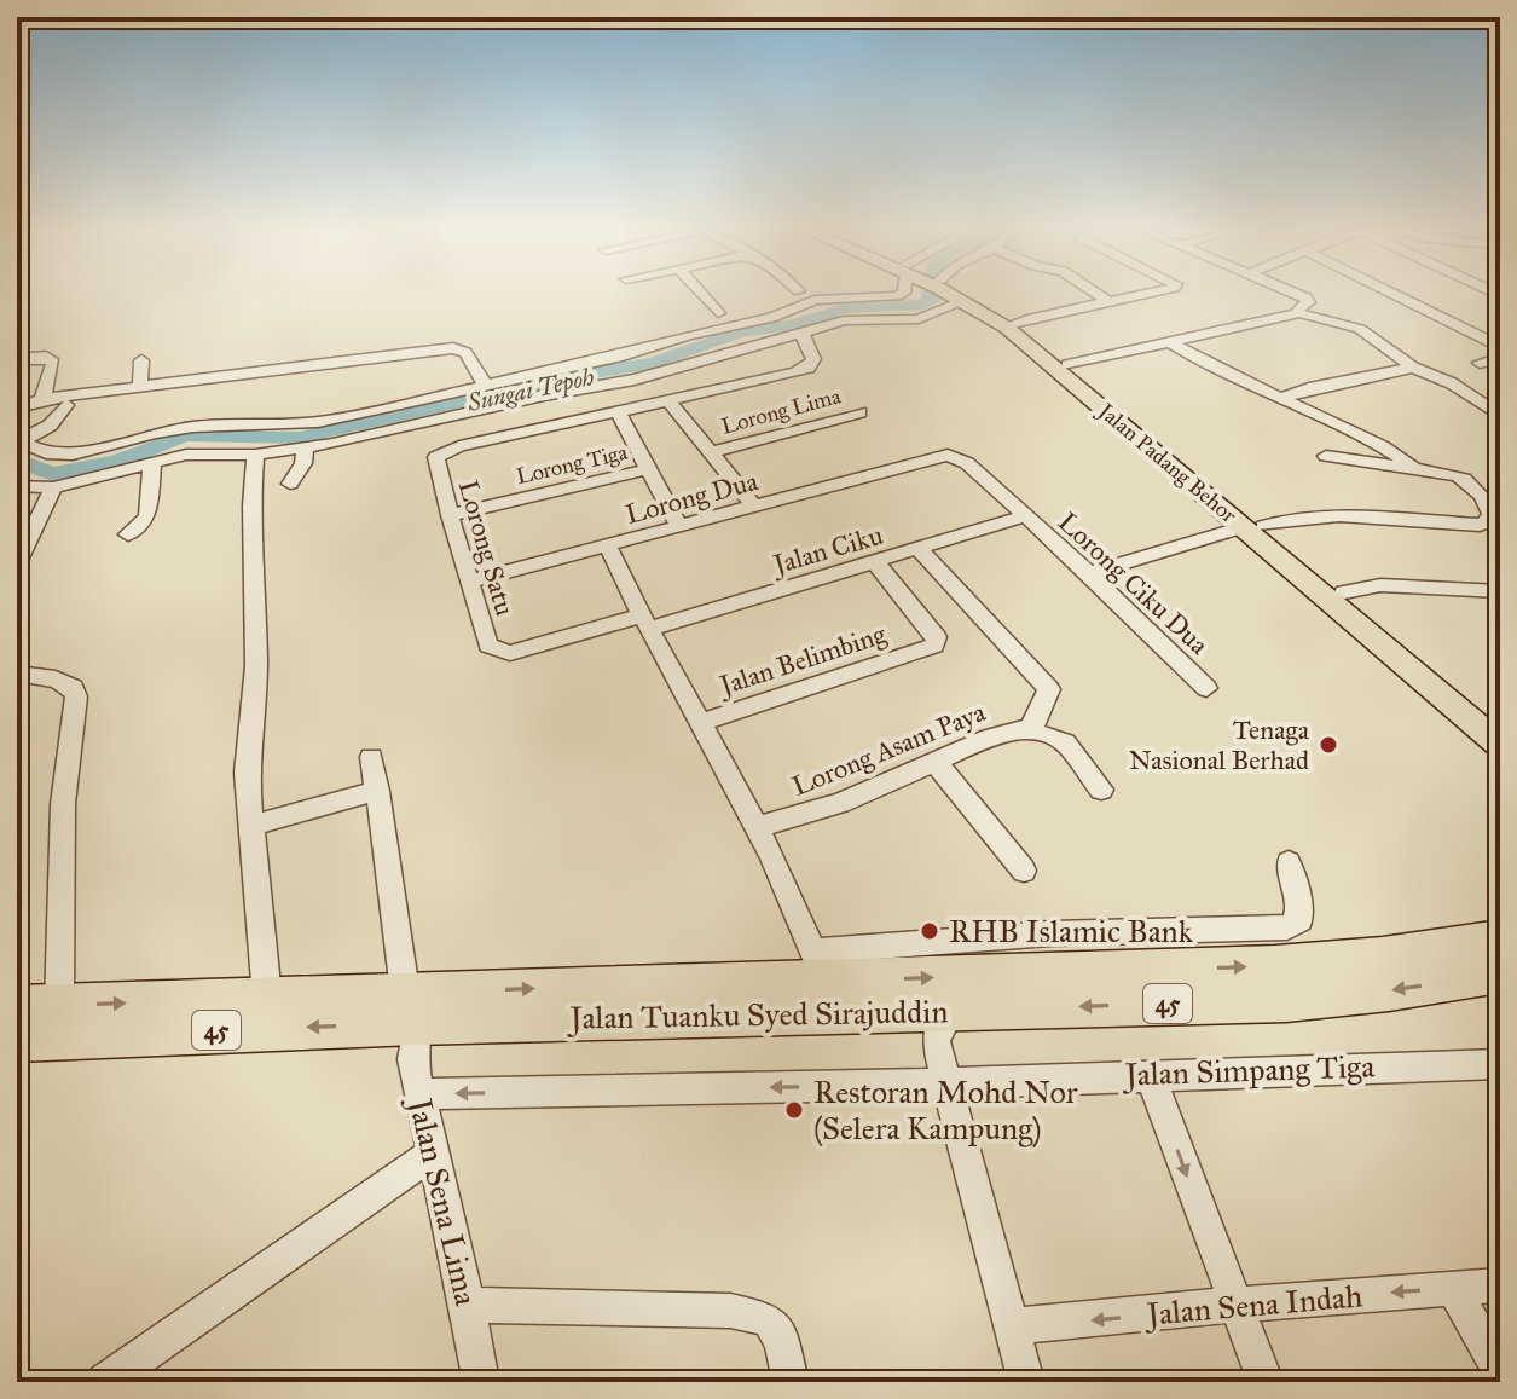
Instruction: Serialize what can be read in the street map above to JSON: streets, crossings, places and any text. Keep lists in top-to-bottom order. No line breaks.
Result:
{"streets":{"highway":["45","Jalan Tuanku Syed Sirajuddin"],"main road":["Jalan Padang Behor"],"street":["Lorong Lima","Lorong Tiga","Lorong Dua","Lorong Satu","Jalan Ciku","Lorong Ciku Dua","Jalan Belimbing","Lorong Asam Paya","Jalan Simpang Tiga","Jalan Sena Lima","Jalan Sena Indah"]},"crossings":[["Lorong Tiga","Lorong Satu"],["Lorong Dua","Lorong Satu"],["Lorong Dua","Lorong Ciku Dua"],["Lorong Satu","Jalan Ciku"],["Jalan Ciku","Lorong Ciku Dua"],["Jalan Ciku","Jalan Belimbing"],["Jalan Tuanku Syed Sirajuddin","Jalan Sena Lima"],["Jalan Simpang Tiga","Jalan Sena Lima"]],"one_way":["Jalan Simpang Tiga","Jalan Sena Indah"],"water":["Sungai Tepoh"],"places":["Tenaga Nasional Berhad","RHB Islamic Bank","Restoran Mohd Nor (Selera Kampung)"]}
